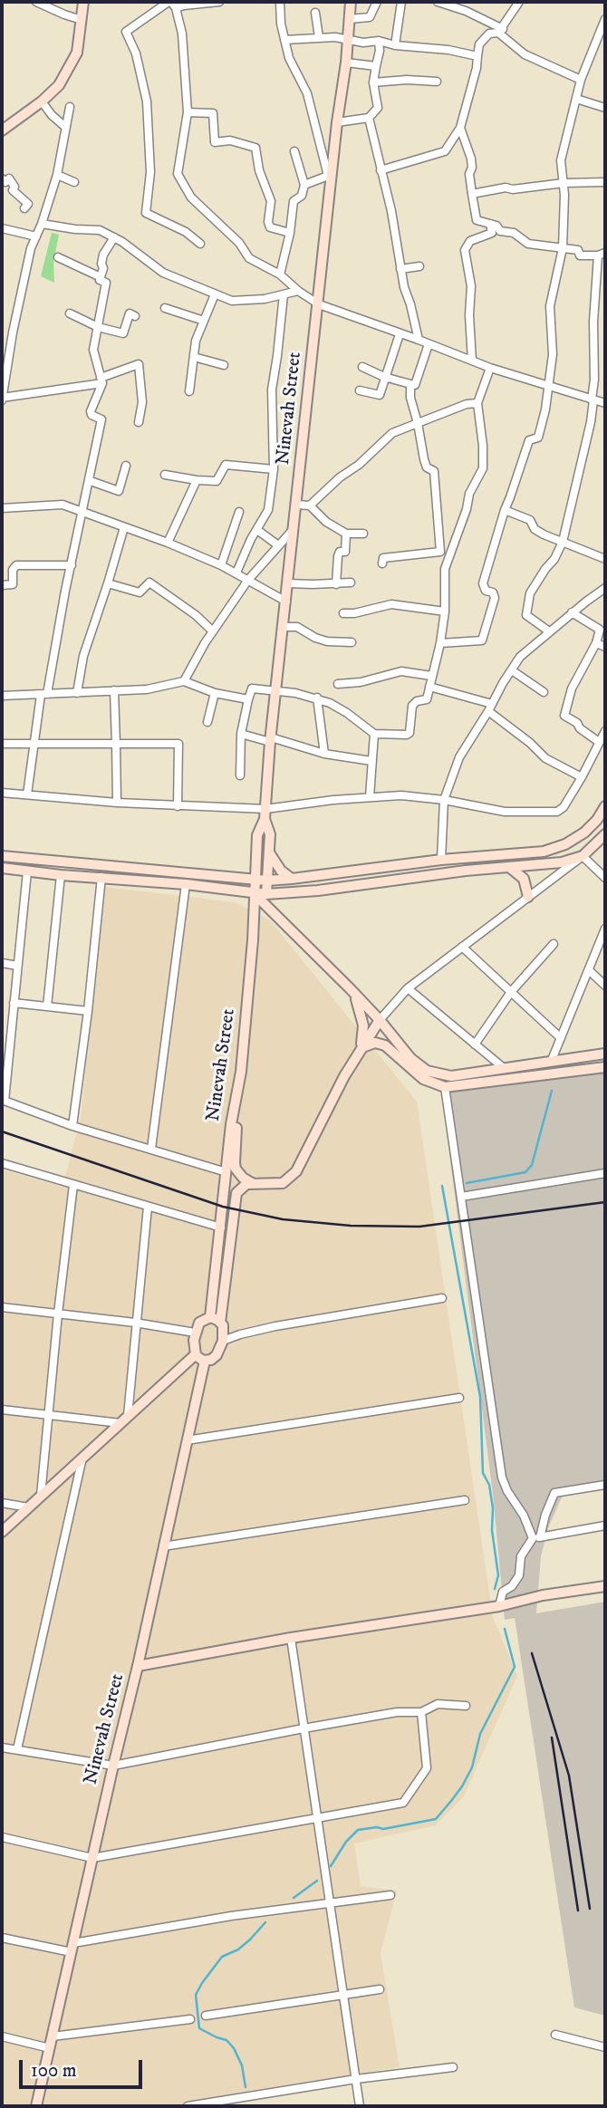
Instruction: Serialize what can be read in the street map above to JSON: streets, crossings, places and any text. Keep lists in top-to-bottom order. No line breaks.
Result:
{"streets":{"main road":["Ninevah Street"]},"scale_bar":"100 m"}
